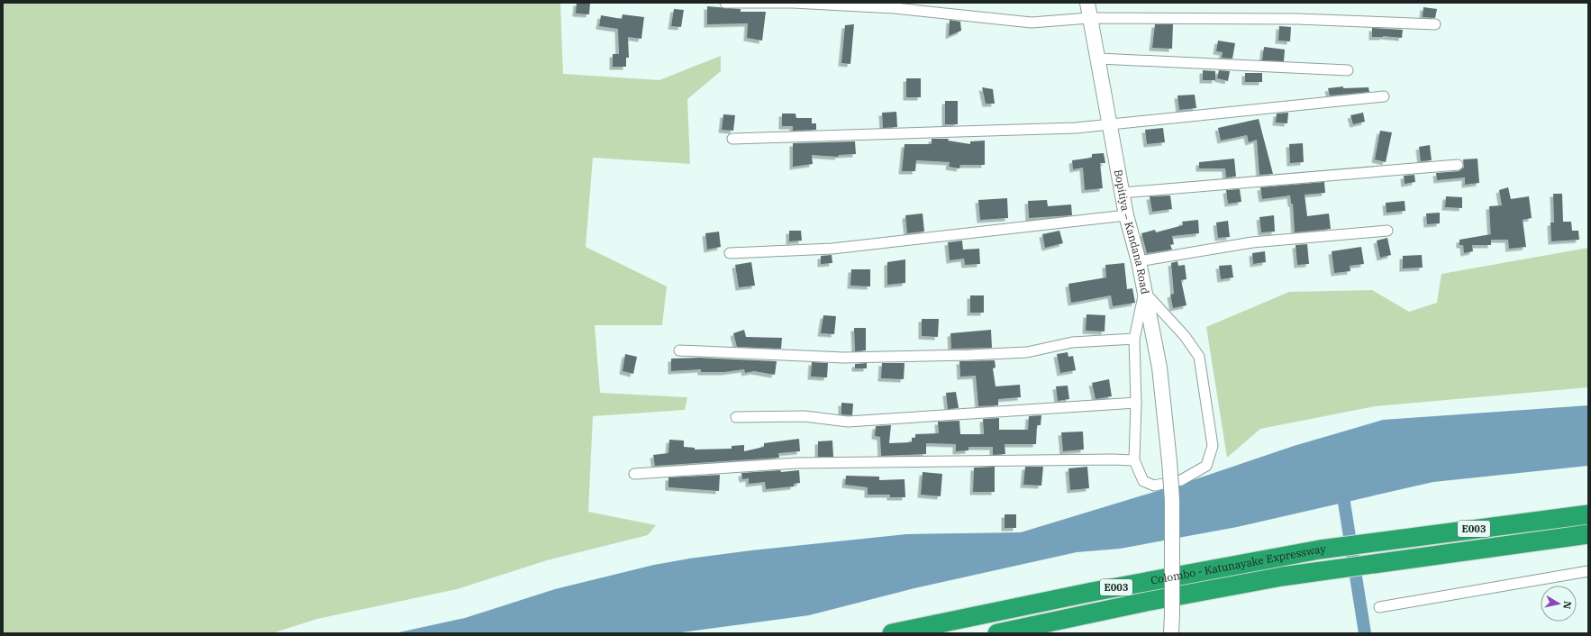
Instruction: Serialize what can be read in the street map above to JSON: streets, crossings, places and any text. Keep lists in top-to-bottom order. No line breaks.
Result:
{"streets":{"highway":["E003","Colombo - Katunayake Expressway"],"street":["Bopitiya – Kandana Road"]},"north":"right"}
